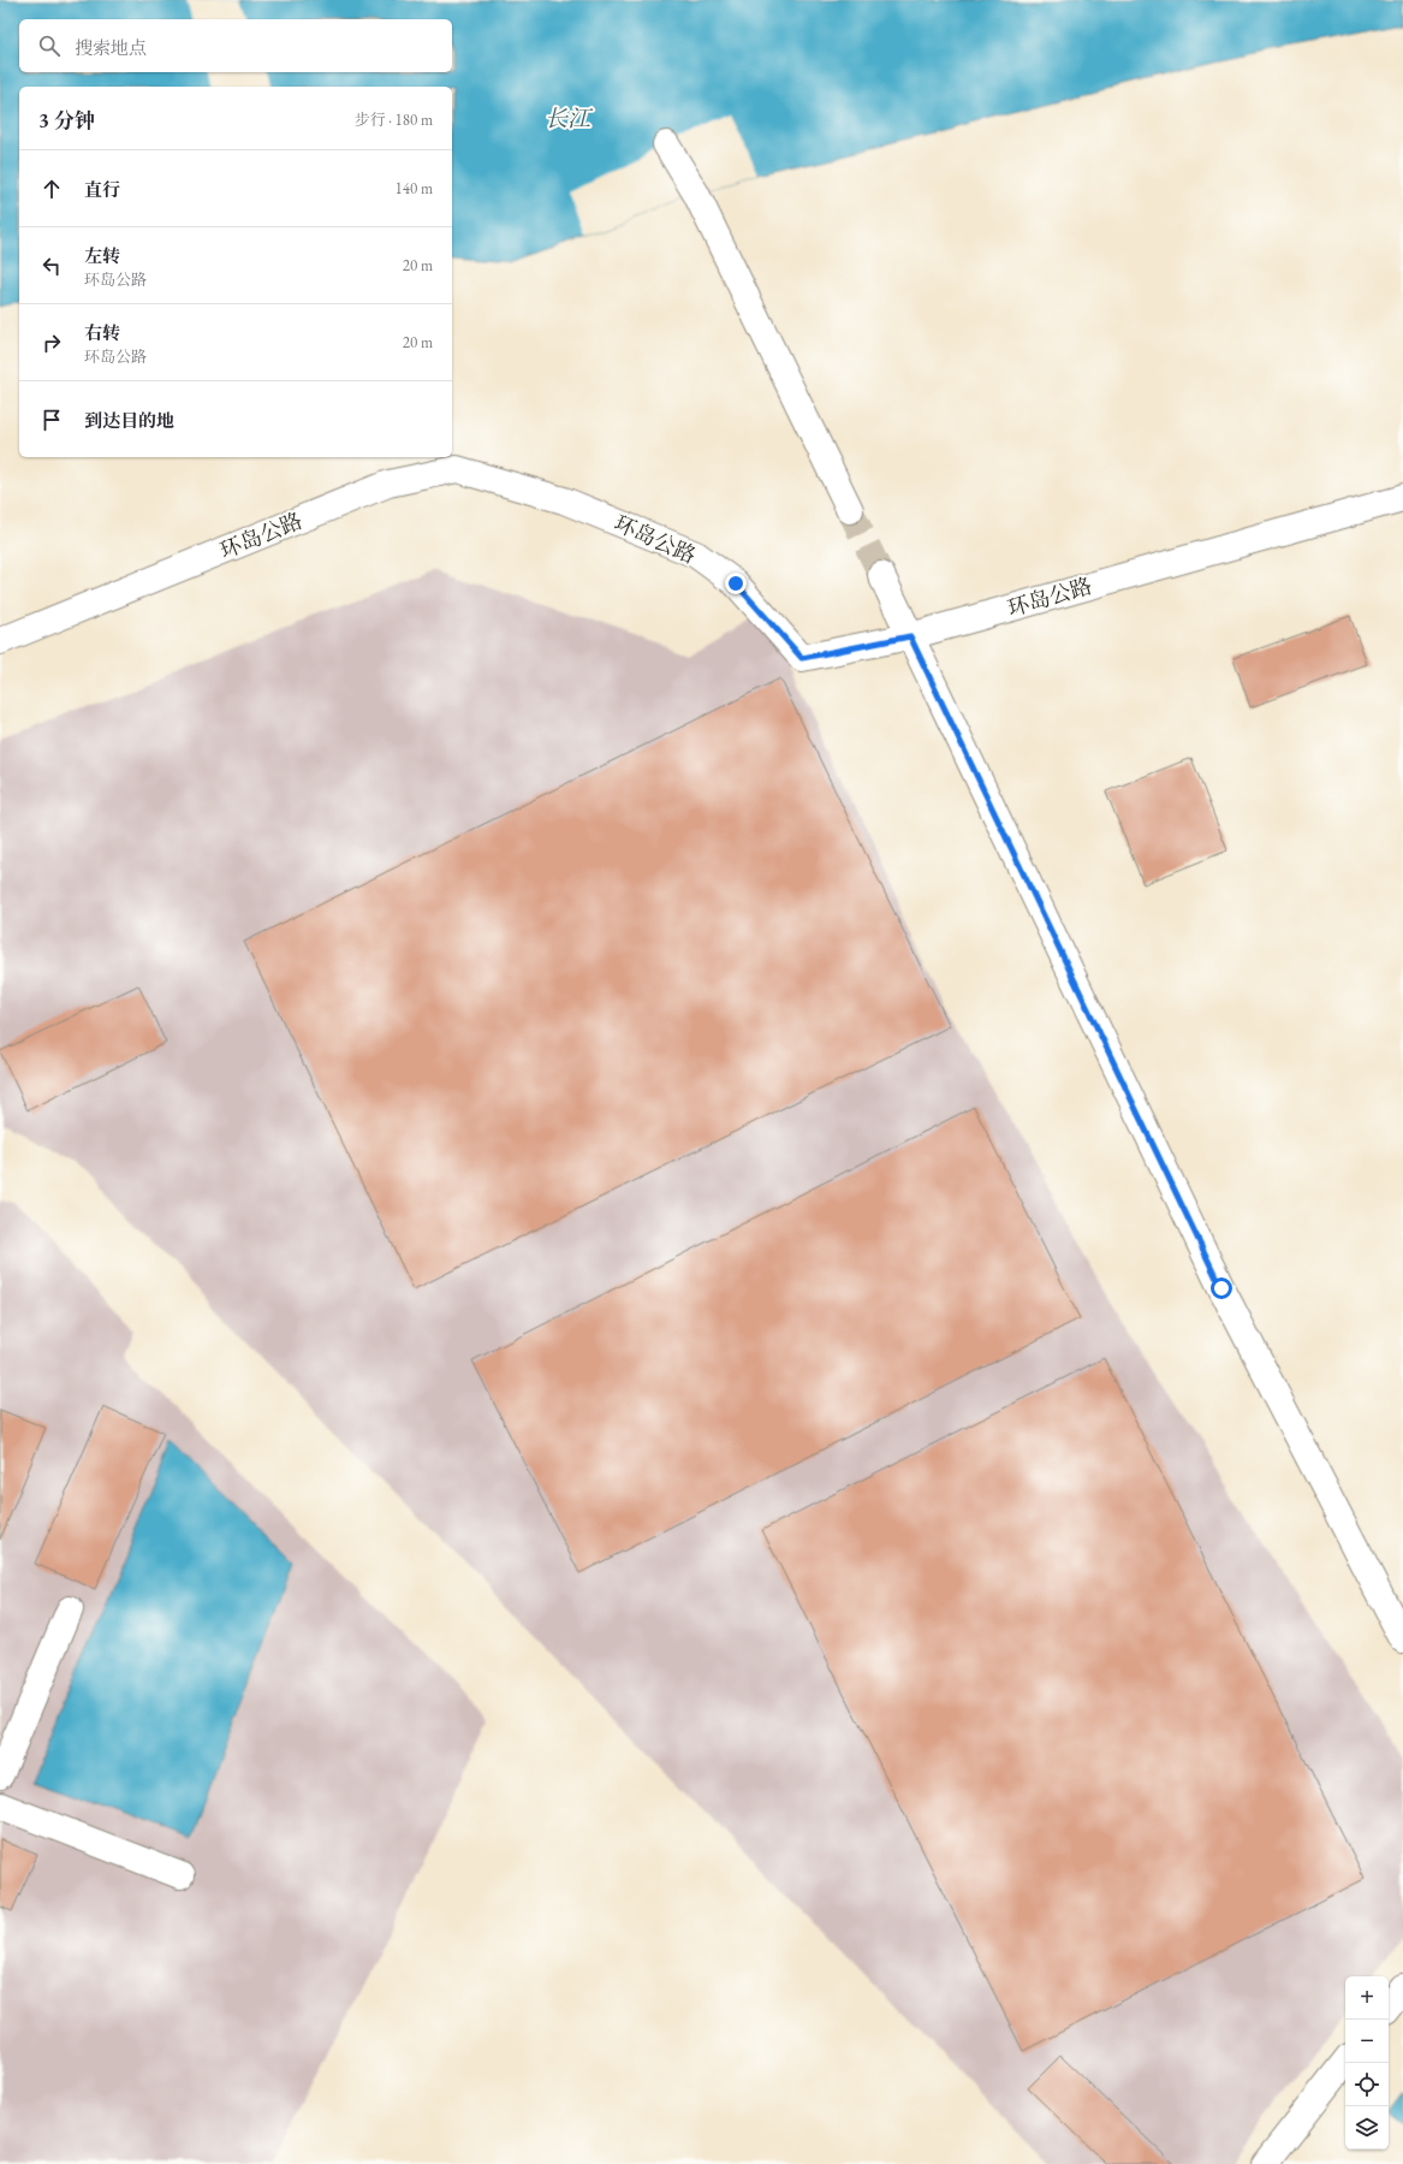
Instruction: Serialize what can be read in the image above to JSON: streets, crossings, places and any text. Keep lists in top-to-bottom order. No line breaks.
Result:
{"streets":{"street":["环岛公路"]},"water":["长江"],"page":{"search":"搜索地点","heading":["3 分钟","步行 · 180 m"],"list":[["直行","140 m"],["左转","环岛公路","20 m"],["右转","环岛公路","20 m"],"到达目的地"],"map_buttons":["+","−"]}}
